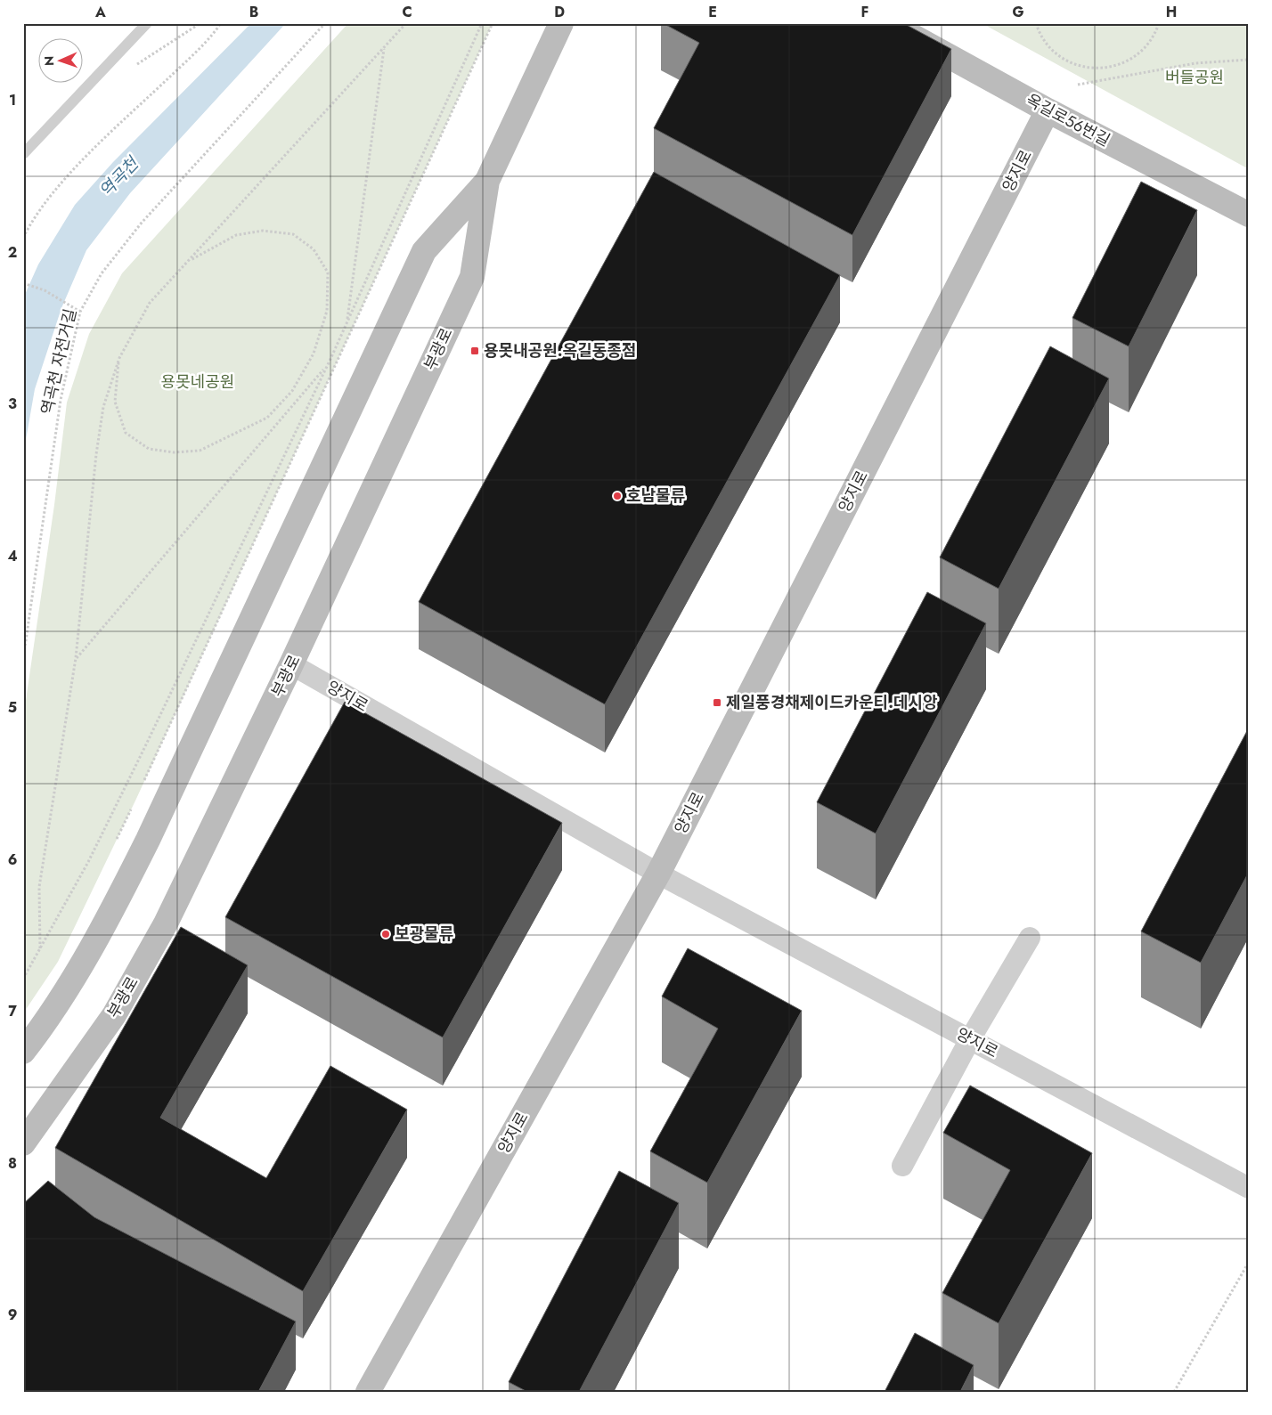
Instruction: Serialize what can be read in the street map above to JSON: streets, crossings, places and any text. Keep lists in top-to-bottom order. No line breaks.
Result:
{"streets":{"main road":["옥길로56번길","양지로","부광로"],"path":["역곡천 자전거길"]},"crossings":[["옥길로56번길","양지로"],["양지로","부광로"]],"water":["역곡천"],"parks":["버들공원","용못네공원"],"places":{"transit":["용못내공원.옥길동종점","제일풍경채제이드카운티.데시앙"],"other":["호남물류","보광물류"]},"north":"left","grid":{"columns":["A","B","C","D","E","F","G","H"],"rows":["1","2","3","4","5","6","7","8","9"]}}
